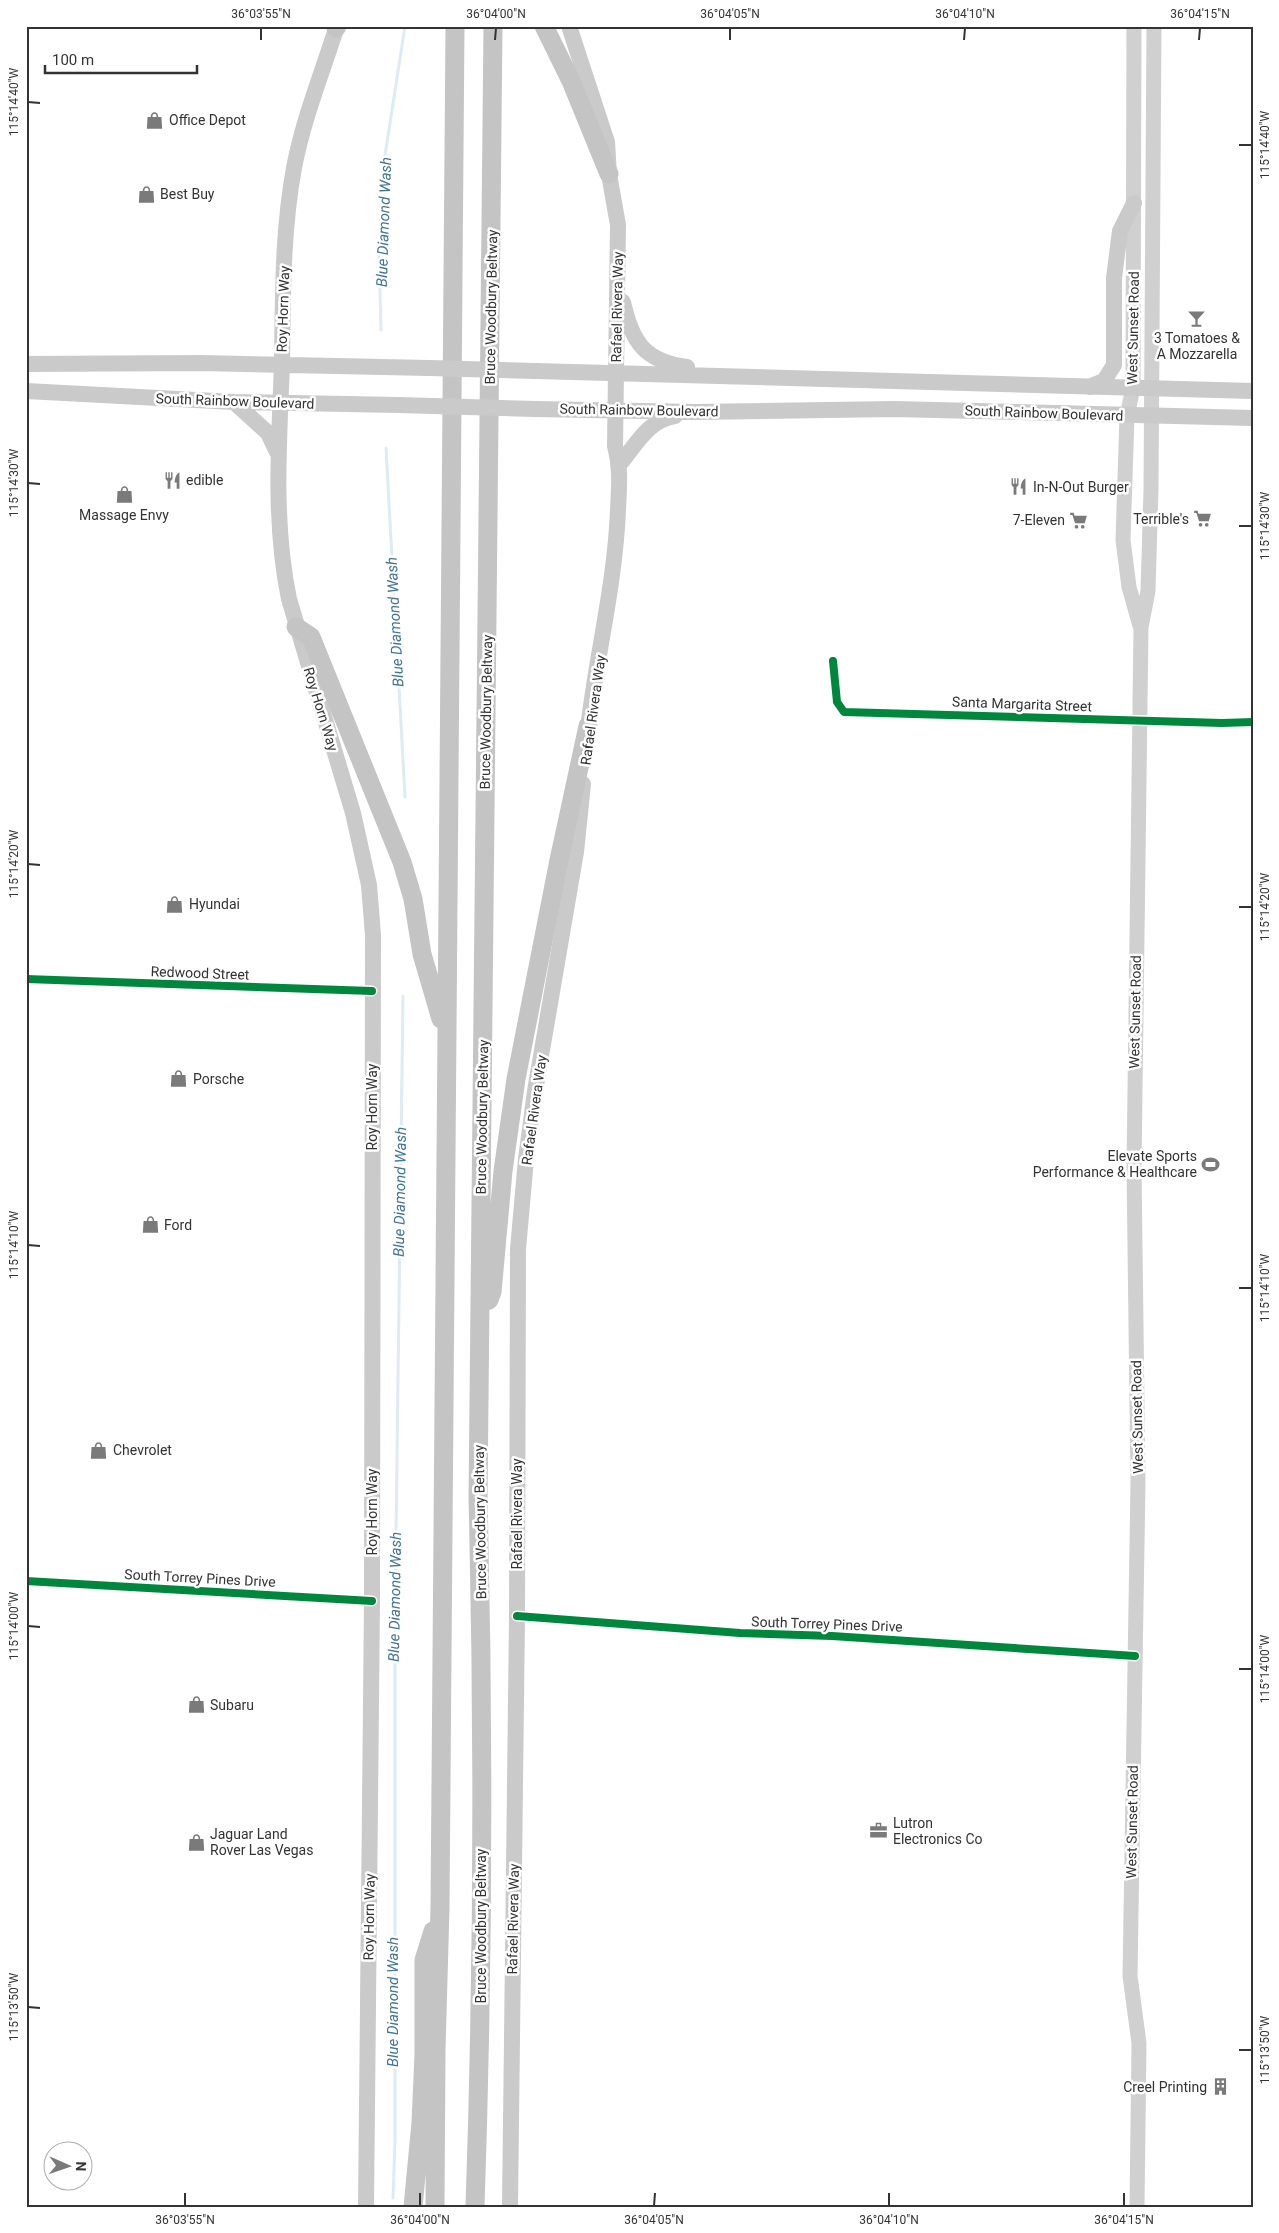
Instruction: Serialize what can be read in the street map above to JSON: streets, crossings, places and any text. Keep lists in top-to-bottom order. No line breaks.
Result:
{"streets":{"highway":["Bruce Woodbury Beltway"],"main road":["Rafael Rivera Way","Roy Horn Way","West Sunset Road","South Rainbow Boulevard"],"street":["Santa Margarita Street","Redwood Street","South Torrey Pines Drive"]},"crossings":[["Rafael Rivera Way","South Rainbow Boulevard"],["Rafael Rivera Way","South Torrey Pines Drive"],["Roy Horn Way","South Rainbow Boulevard"],["Roy Horn Way","Redwood Street"],["Roy Horn Way","South Torrey Pines Drive"],["West Sunset Road","South Rainbow Boulevard"],["West Sunset Road","Santa Margarita Street"],["West Sunset Road","South Torrey Pines Drive"]],"water":["Blue Diamond Wash"],"places":{"shop":["Office Depot","Best Buy","Massage Envy","Hyundai","Porsche","Ford","Chevrolet","Subaru","Jaguar Land Rover Las Vegas"],"bar":["3 Tomatoes & A Mozzarella"],"restaurant":["edible","In-N-Out Burger"],"supermarket":["Terrible's","7-Eleven"],"sports":["Elevate Sports Performance & Healthcare"],"office":["Lutron Electronics Co"],"building":["Creel Printing"]},"scale_bar":"100 m","north":"right","coordinates":["36°03'55\"N","36°04'00\"N","36°04'05\"N","36°04'10\"N","36°04'15\"N","115°14'40\"W","115°14'30\"W","115°14'20\"W","115°14'10\"W","115°14'00\"W","115°13'50\"W"]}
